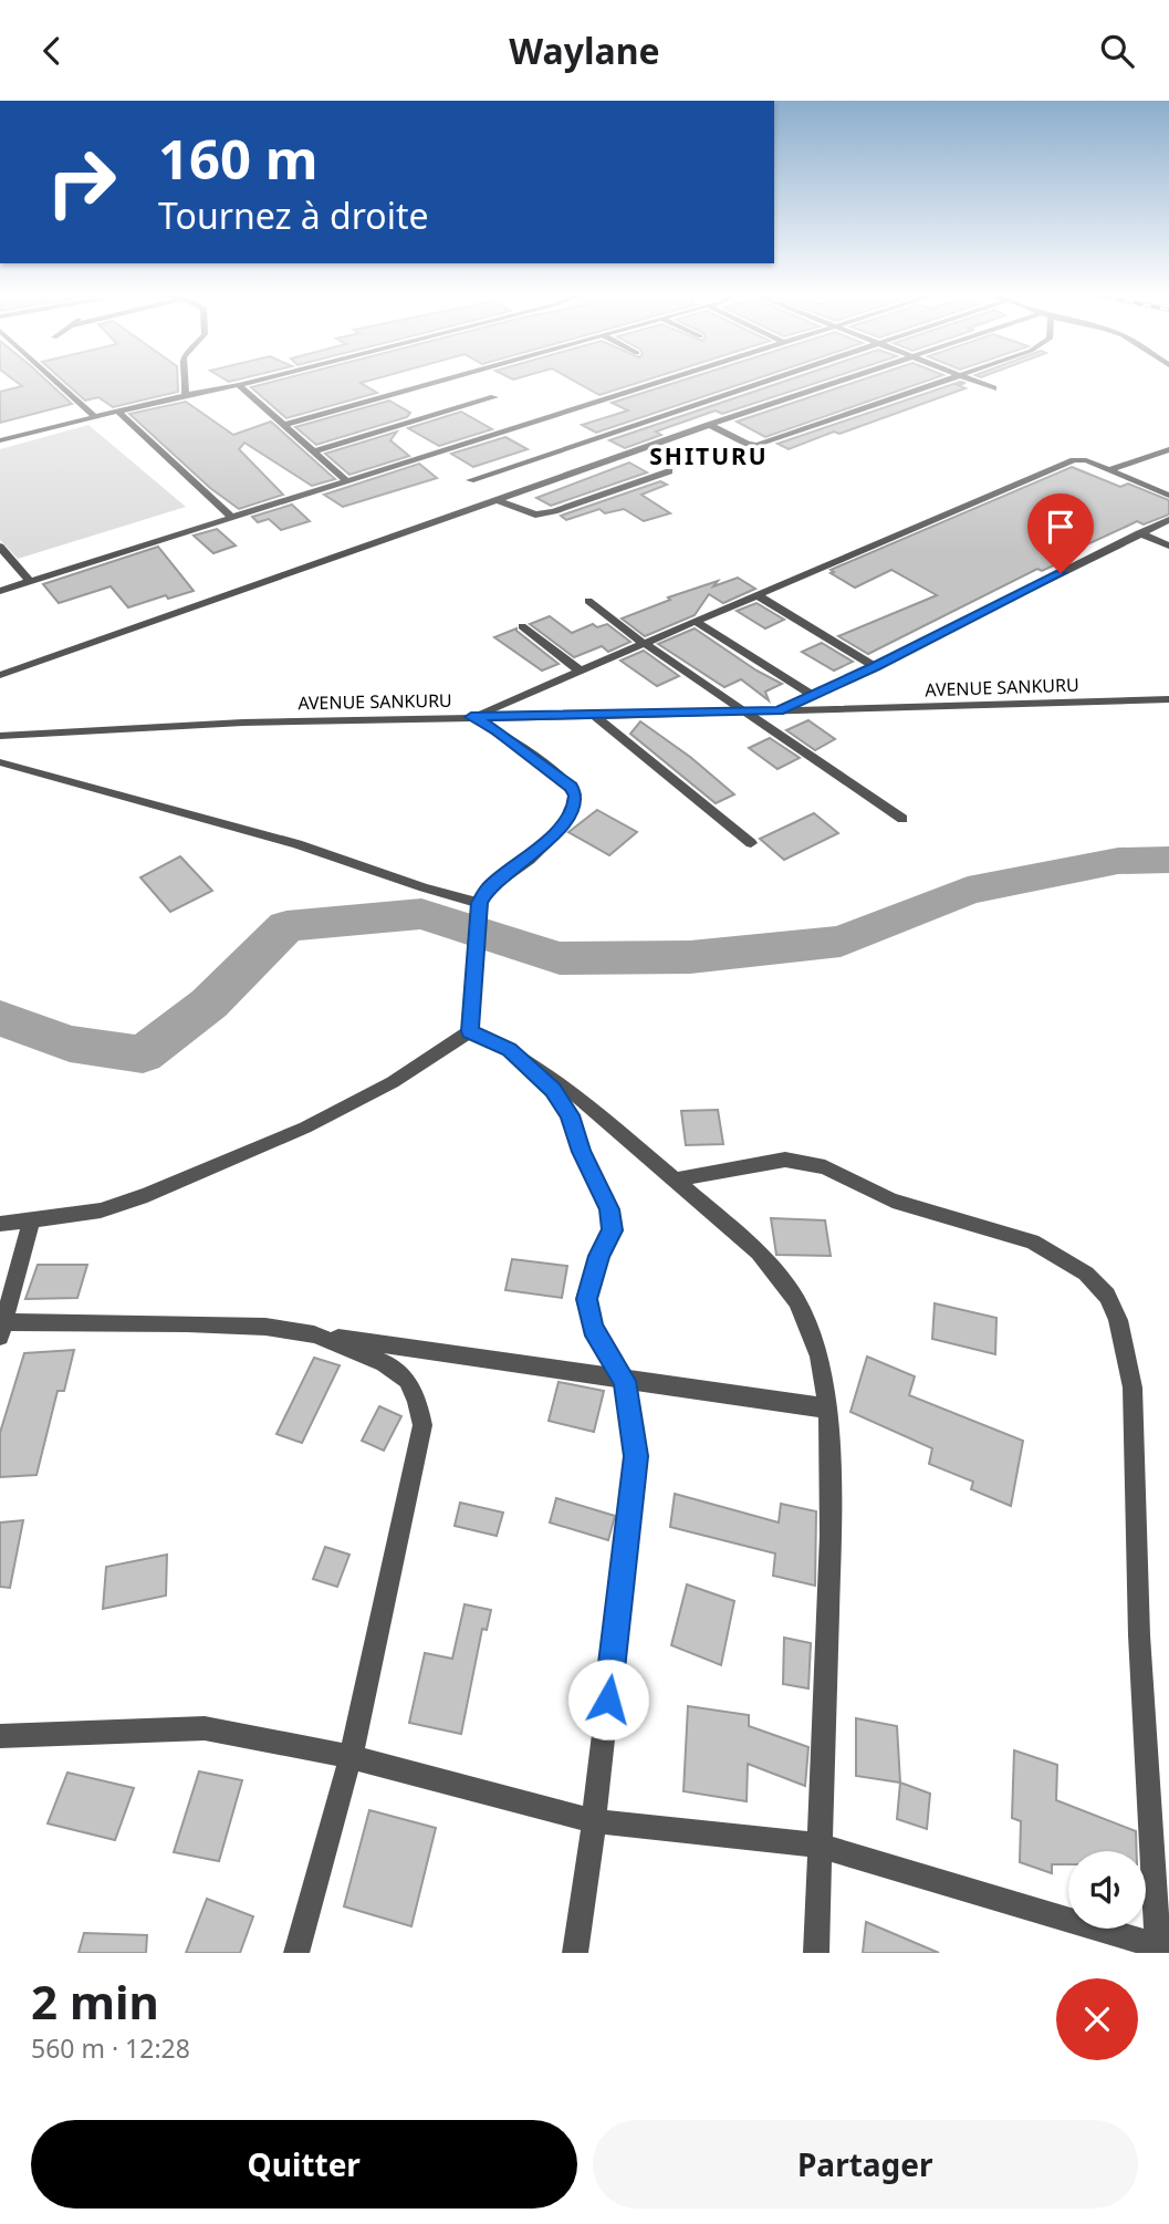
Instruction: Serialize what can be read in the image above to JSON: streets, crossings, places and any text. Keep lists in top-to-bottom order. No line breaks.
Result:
{"streets":{"street":["AVENUE SANKURU"]},"districts":["SHITURU"],"page":{"header":"Waylane","turn":["160 m","Tournez à droite"],"heading":["2 min","560 m · 12:28"],"buttons":["Quitter","Partager"]}}
